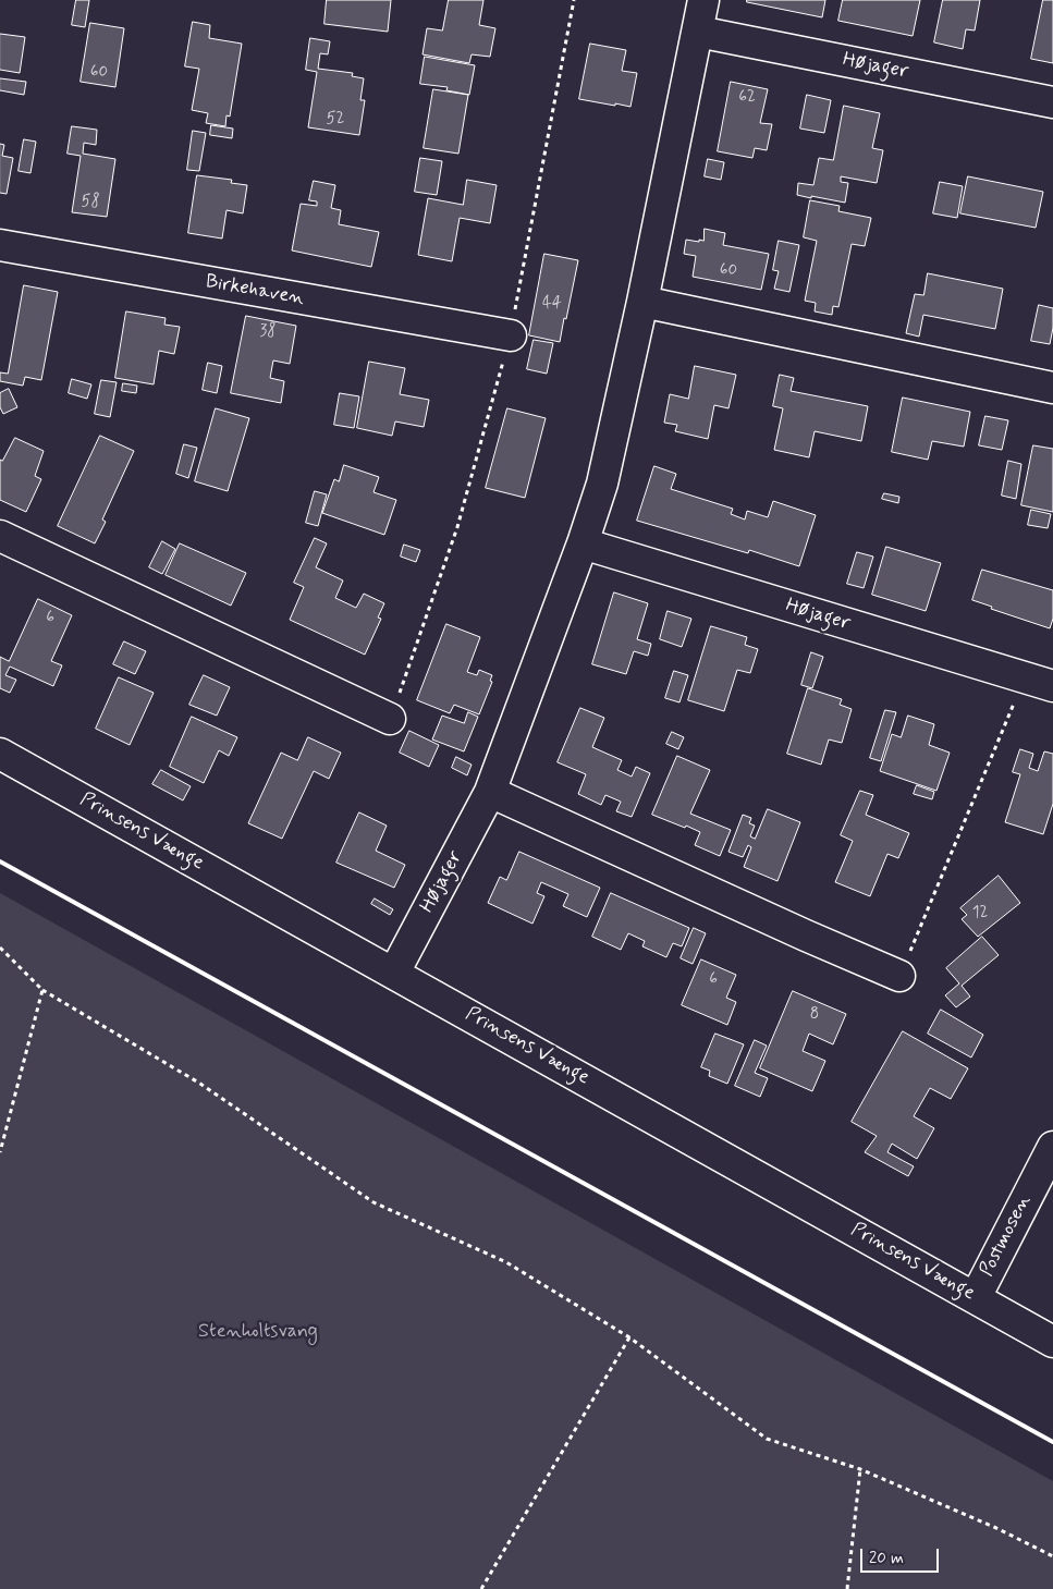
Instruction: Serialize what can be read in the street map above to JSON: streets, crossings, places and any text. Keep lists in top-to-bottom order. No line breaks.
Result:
{"streets":{"street":["Højager","Birkehaven","Prinsens Vænge","Postmosen"]},"crossings":[["Højager","Prinsens Vænge"],["Prinsens Vænge","Postmosen"]],"parks":["Stenholtsvang"],"house_numbers":["60","62","52","58","60","44","38","6","12","6","8"],"scale_bar":"20 m"}
